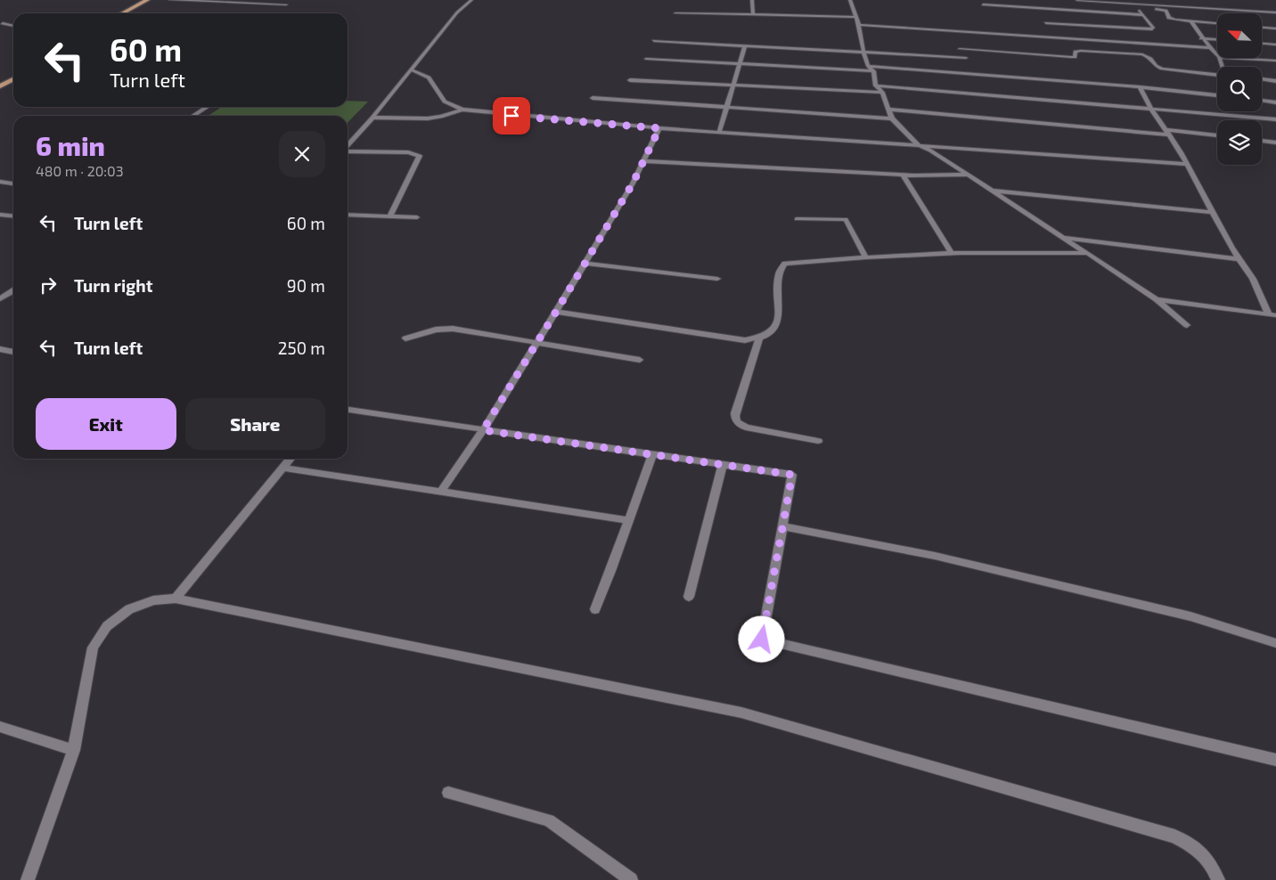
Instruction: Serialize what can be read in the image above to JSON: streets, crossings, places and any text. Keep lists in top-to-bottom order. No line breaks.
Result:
{"north":"top left","page":{"turn":["60 m","Turn left"],"heading":["6 min","480 m · 20:03"],"list":[{"name":"Turn left","value":"60 m"},{"name":"Turn right","value":"90 m"},{"name":"Turn left","value":"250 m"}],"buttons":["Exit","Share"]}}
